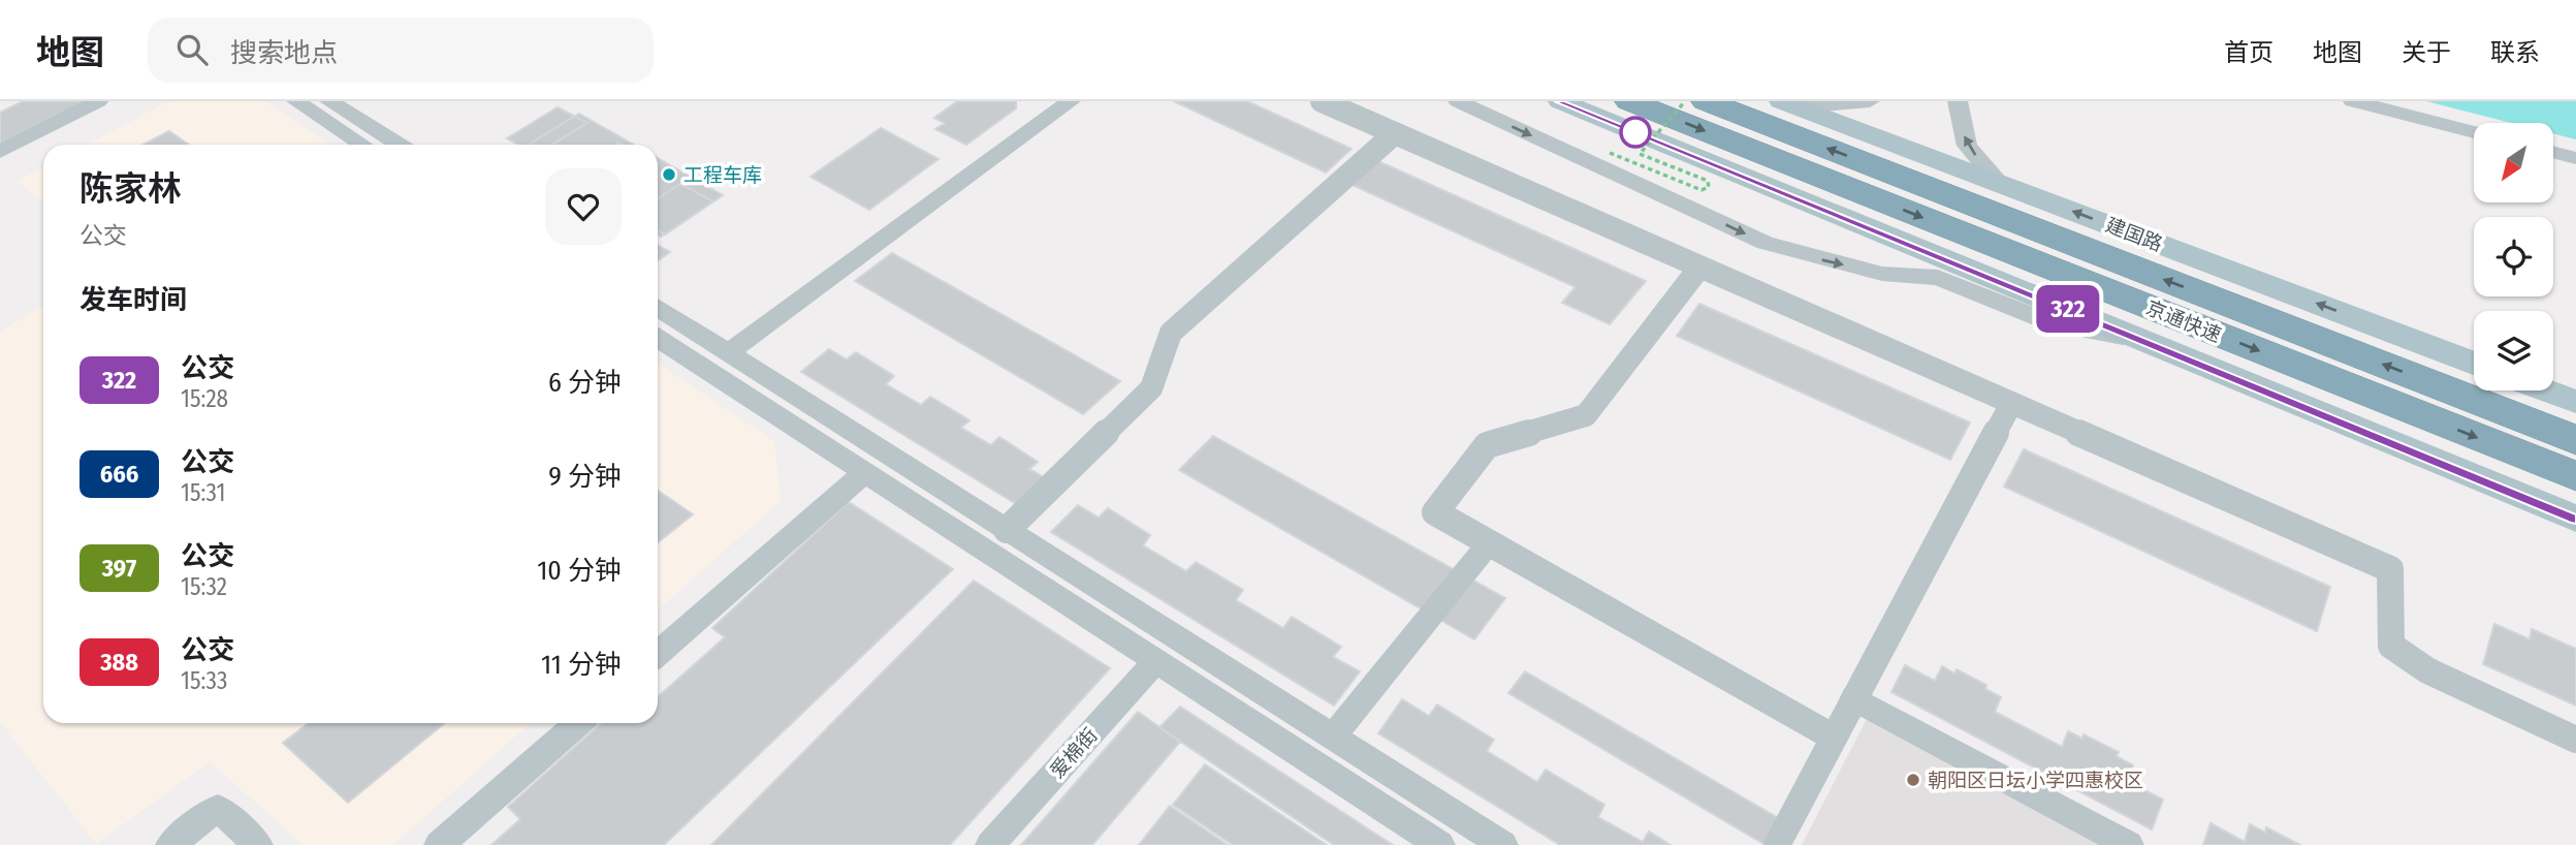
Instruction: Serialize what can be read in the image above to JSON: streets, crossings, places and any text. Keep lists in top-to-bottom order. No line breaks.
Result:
{"streets":{"highway":["京通快速"],"main road":["建国路"],"street":["爱棉街"]},"places":["工程车库","朝阳区日坛小学四惠校区"],"lines":["bus line 322"],"north":"bottom left","page":{"header":"地图","search":"搜索地点","nav":["首页","地图","关于","联系"],"on_map":"322","heading":[["陈家林","公交"],"发车时间"],"list":[{"mark":"322","name":"公交","note":"15:28","value":"6 分钟"},{"mark":"666","name":"公交","note":"15:31","value":"9 分钟"},{"mark":"397","name":"公交","note":"15:32","value":"10 分钟"},{"mark":"388","name":"公交","note":"15:33","value":"11 分钟"}]}}
